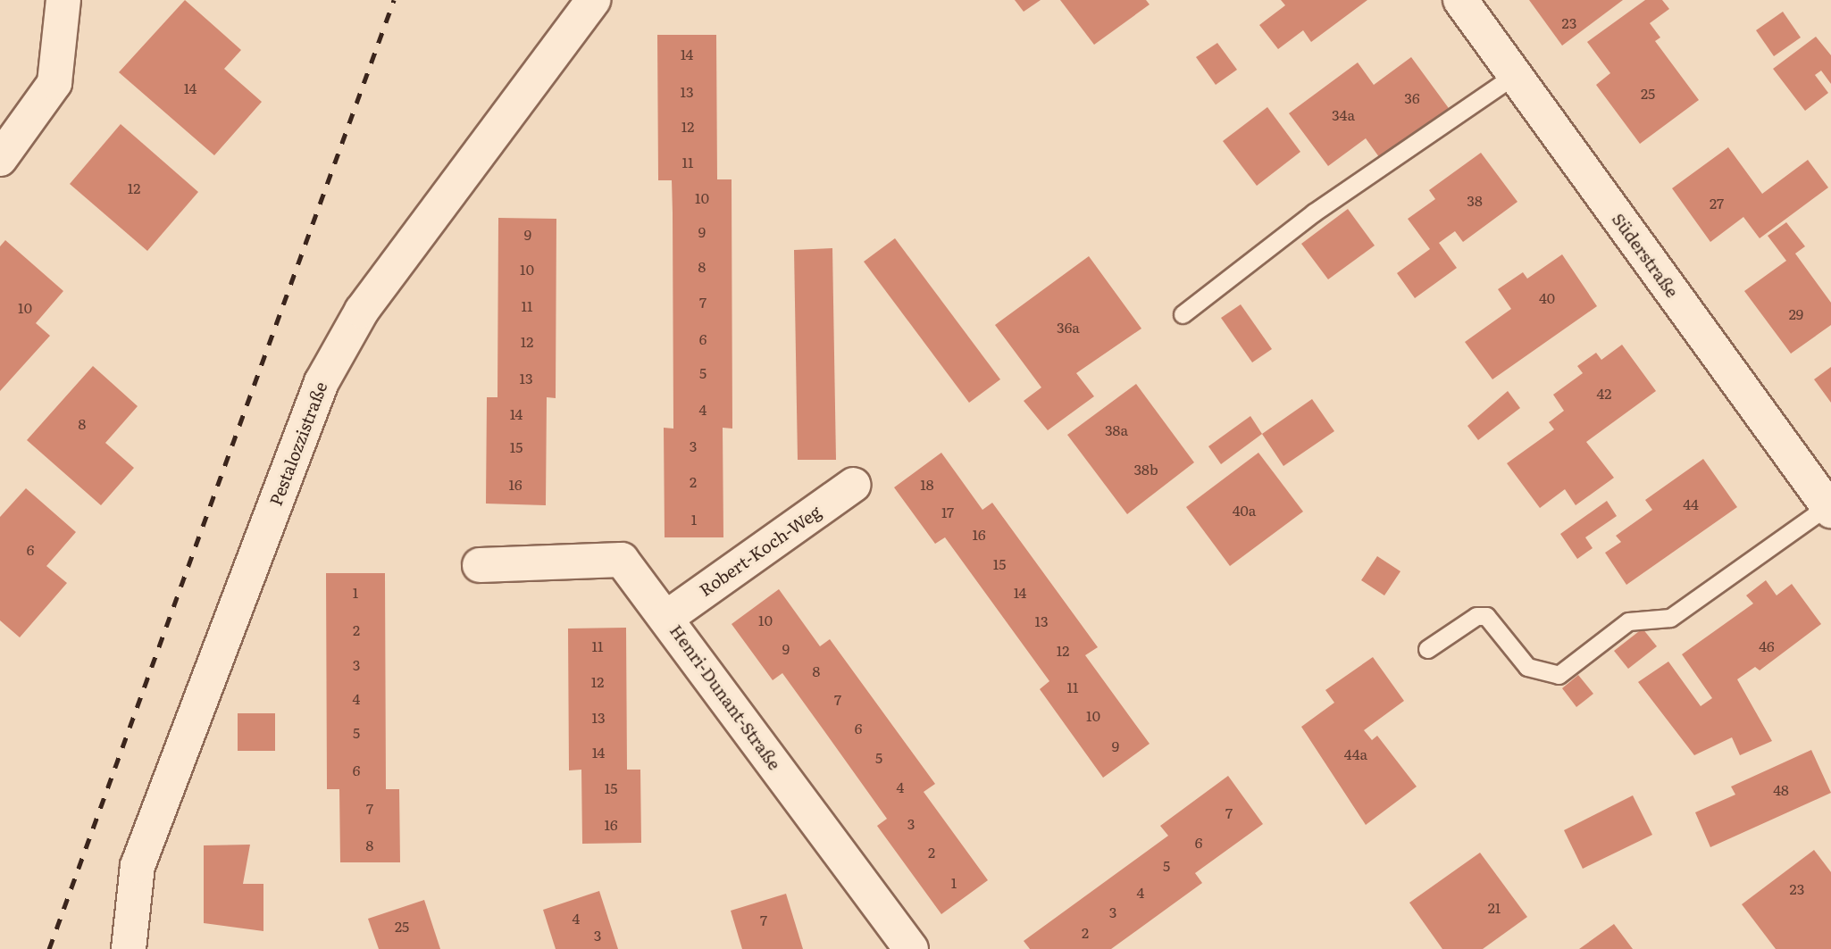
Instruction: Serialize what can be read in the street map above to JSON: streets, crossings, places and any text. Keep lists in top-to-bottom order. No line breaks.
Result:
{"streets":{"street":["Süderstraße","Pestalozzistraße","Robert-Koch-Weg","Henri-Dunant-Straße"]},"crossings":[["Robert-Koch-Weg","Henri-Dunant-Straße"]],"house_numbers":["23","14","14","13","25","36","34a","12","11","12","10","38","27","9","9","8","10","40","7","11","10","29","36a","6","12","5","13","42","4","14","8","38a","3","15","38b","2","16","18","44","40a","17","1","16","6","15","1","14","10","13","2","11","46","9","12","3","8","12","11","4","7","10","13","6","5","9","14","44a","5","6","4","15","48","7","7","3","16","6","8","2","5","1","23","4","21","3","4","7","25","2","3"]}
